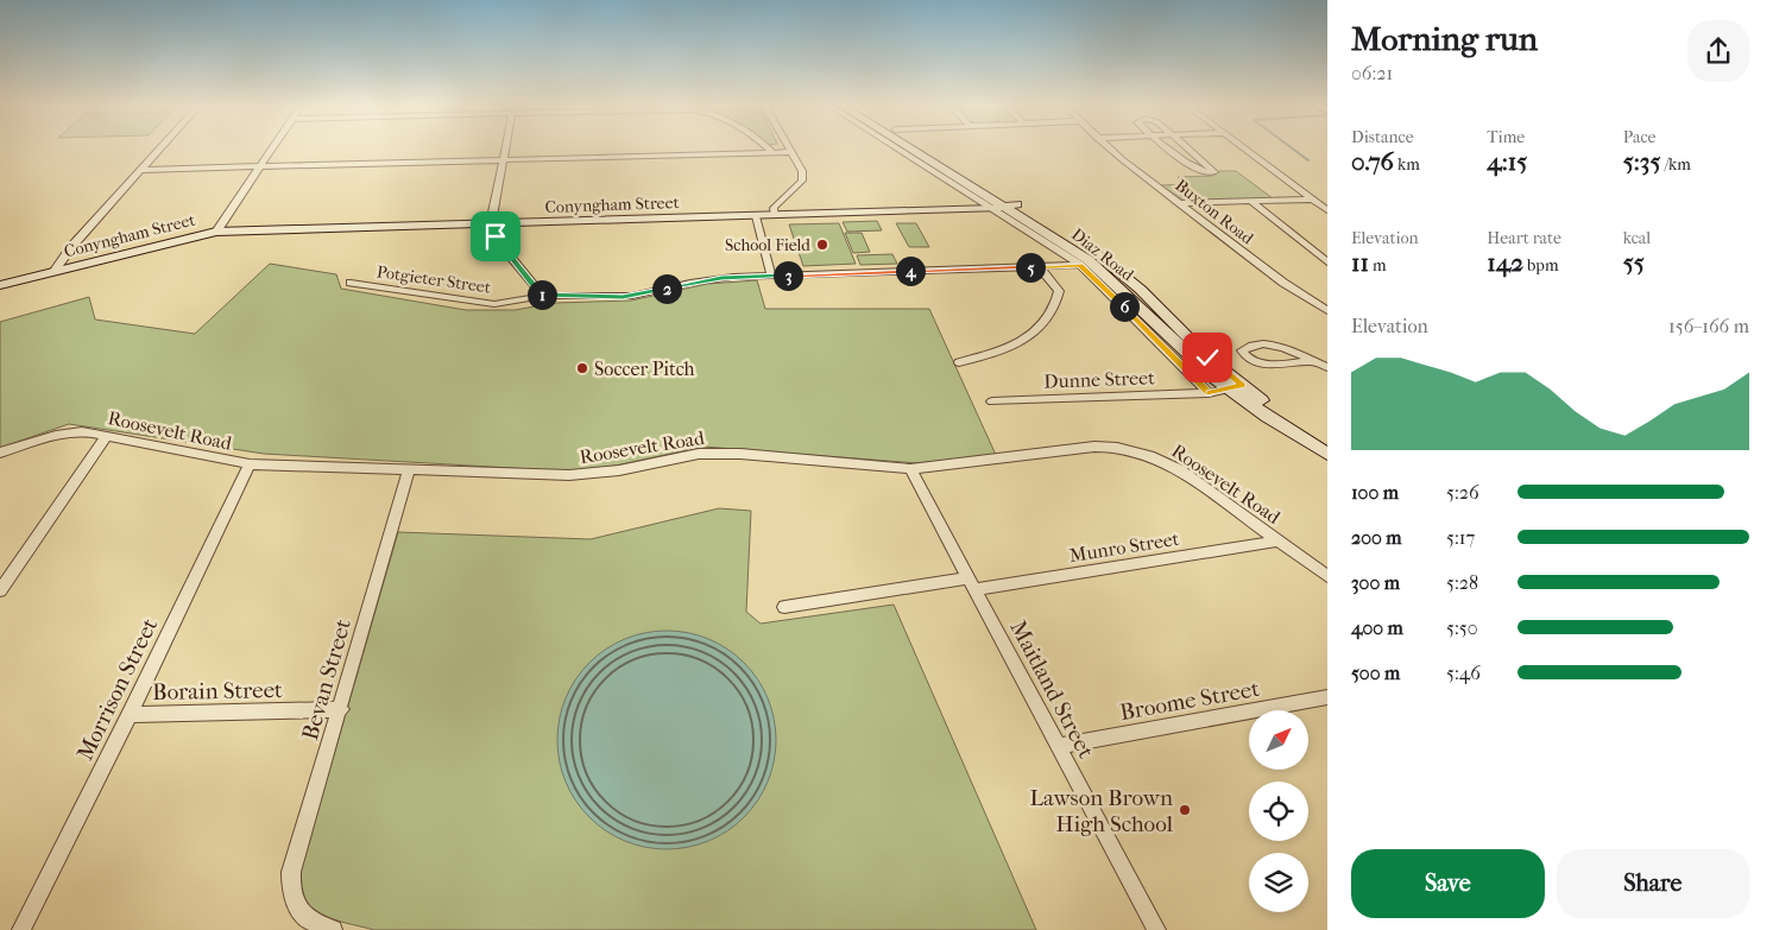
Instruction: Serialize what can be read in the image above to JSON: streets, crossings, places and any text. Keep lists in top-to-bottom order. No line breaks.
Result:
{"streets":{"street":["Conyngham Street","Buxton Road","Diaz Road","Potgieter Street","Dunne Street","Roosevelt Road","Munro Street","Bevan Street","Morrison Street","Maitland Street","Borain Street","Broome Street"]},"crossings":[["Conyngham Street","Diaz Road"],["Diaz Road","Potgieter Street"],["Diaz Road","Dunne Street"],["Roosevelt Road","Munro Street"],["Roosevelt Road","Bevan Street"],["Roosevelt Road","Morrison Street"],["Roosevelt Road","Maitland Street"],["Munro Street","Maitland Street"],["Bevan Street","Borain Street"],["Morrison Street","Borain Street"],["Maitland Street","Broome Street"]],"places":["School Field","Soccer Pitch","Lawson Brown High School"],"north":"top right","page":{"heading":["Morning run","06:21"],"stats":[["Distance","0.76 km"],["Time","4:15"],["Pace","5:35 /km"],["Elevation","11 m"],["Heart rate","142 bpm"],["kcal","55"]],"pins":["5","4","3","2","1","6"],"chart":["Elevation","156–166 m"],"list":[{"name":"100 m","note":"5:26"},{"name":"200 m","note":"5:17"},{"name":"300 m","note":"5:28"},{"name":"400 m","note":"5:50"},{"name":"500 m","note":"5:46"}],"buttons":["Save","Share"]}}
